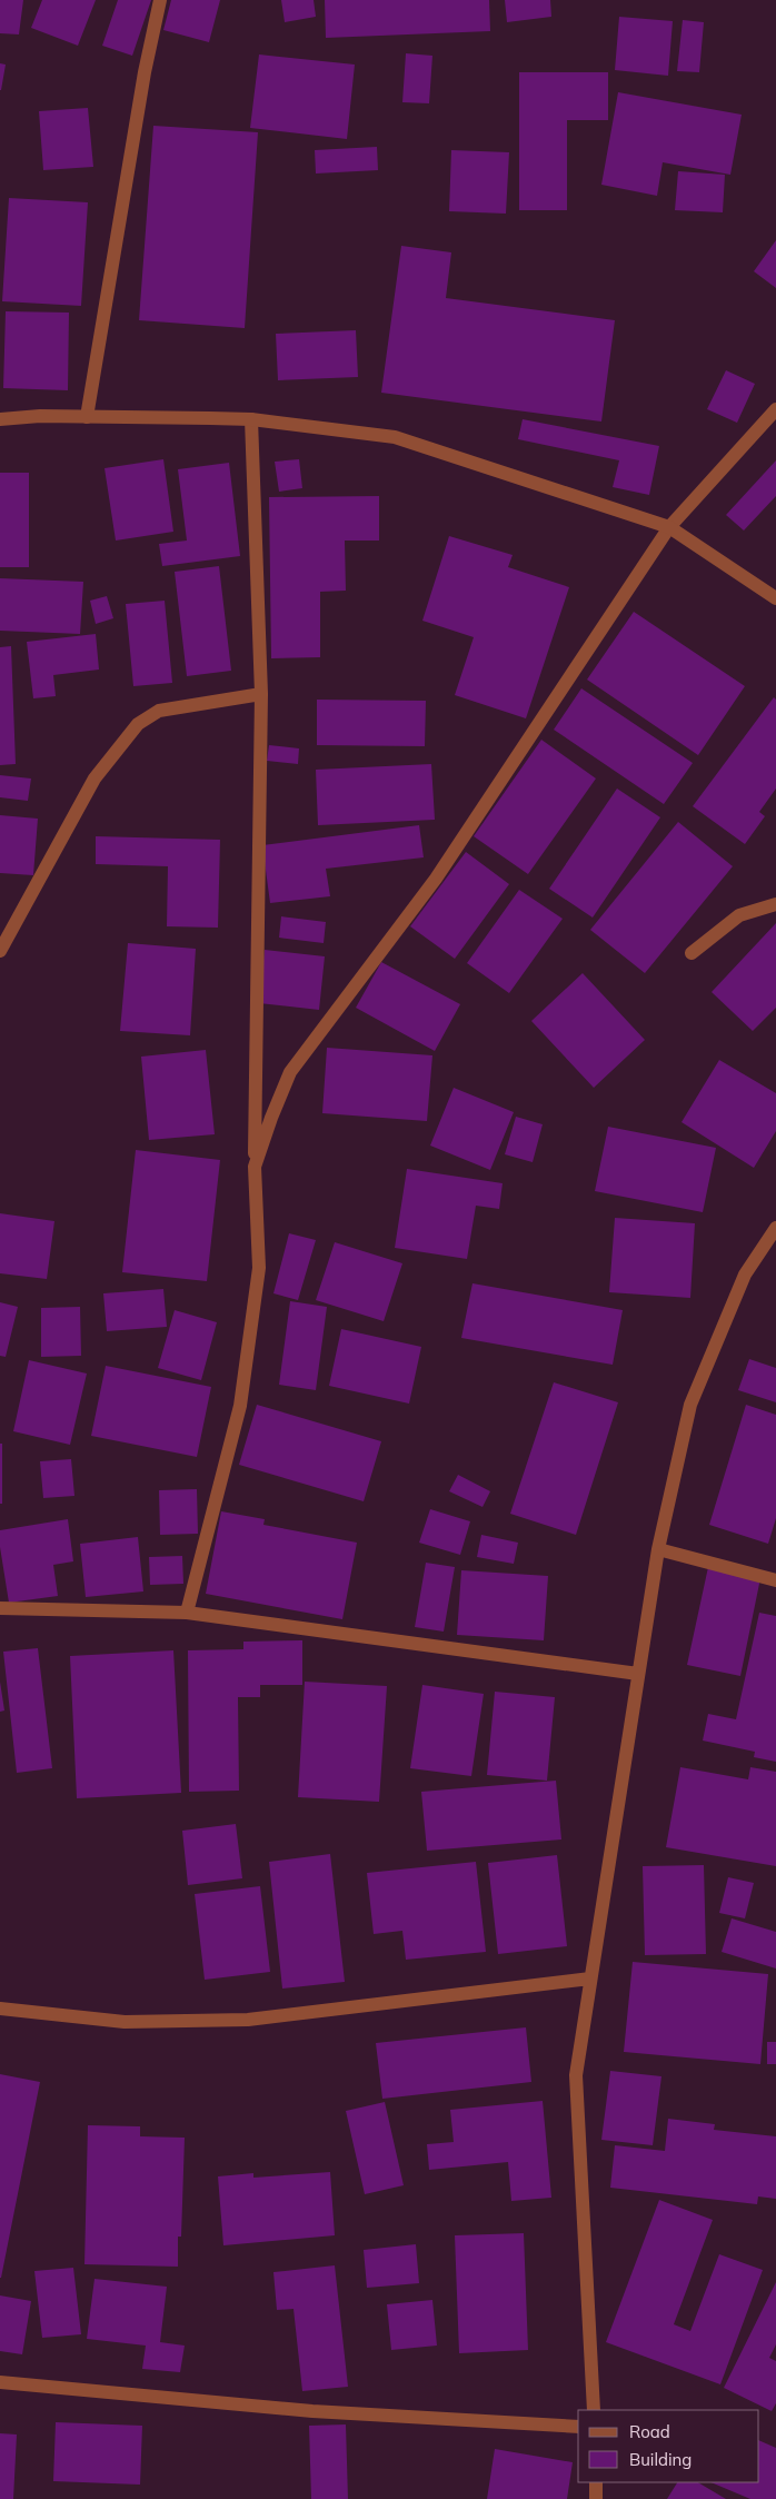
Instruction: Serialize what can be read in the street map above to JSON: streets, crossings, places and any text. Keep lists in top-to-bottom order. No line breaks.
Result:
{"legend":["Road","Building"]}
